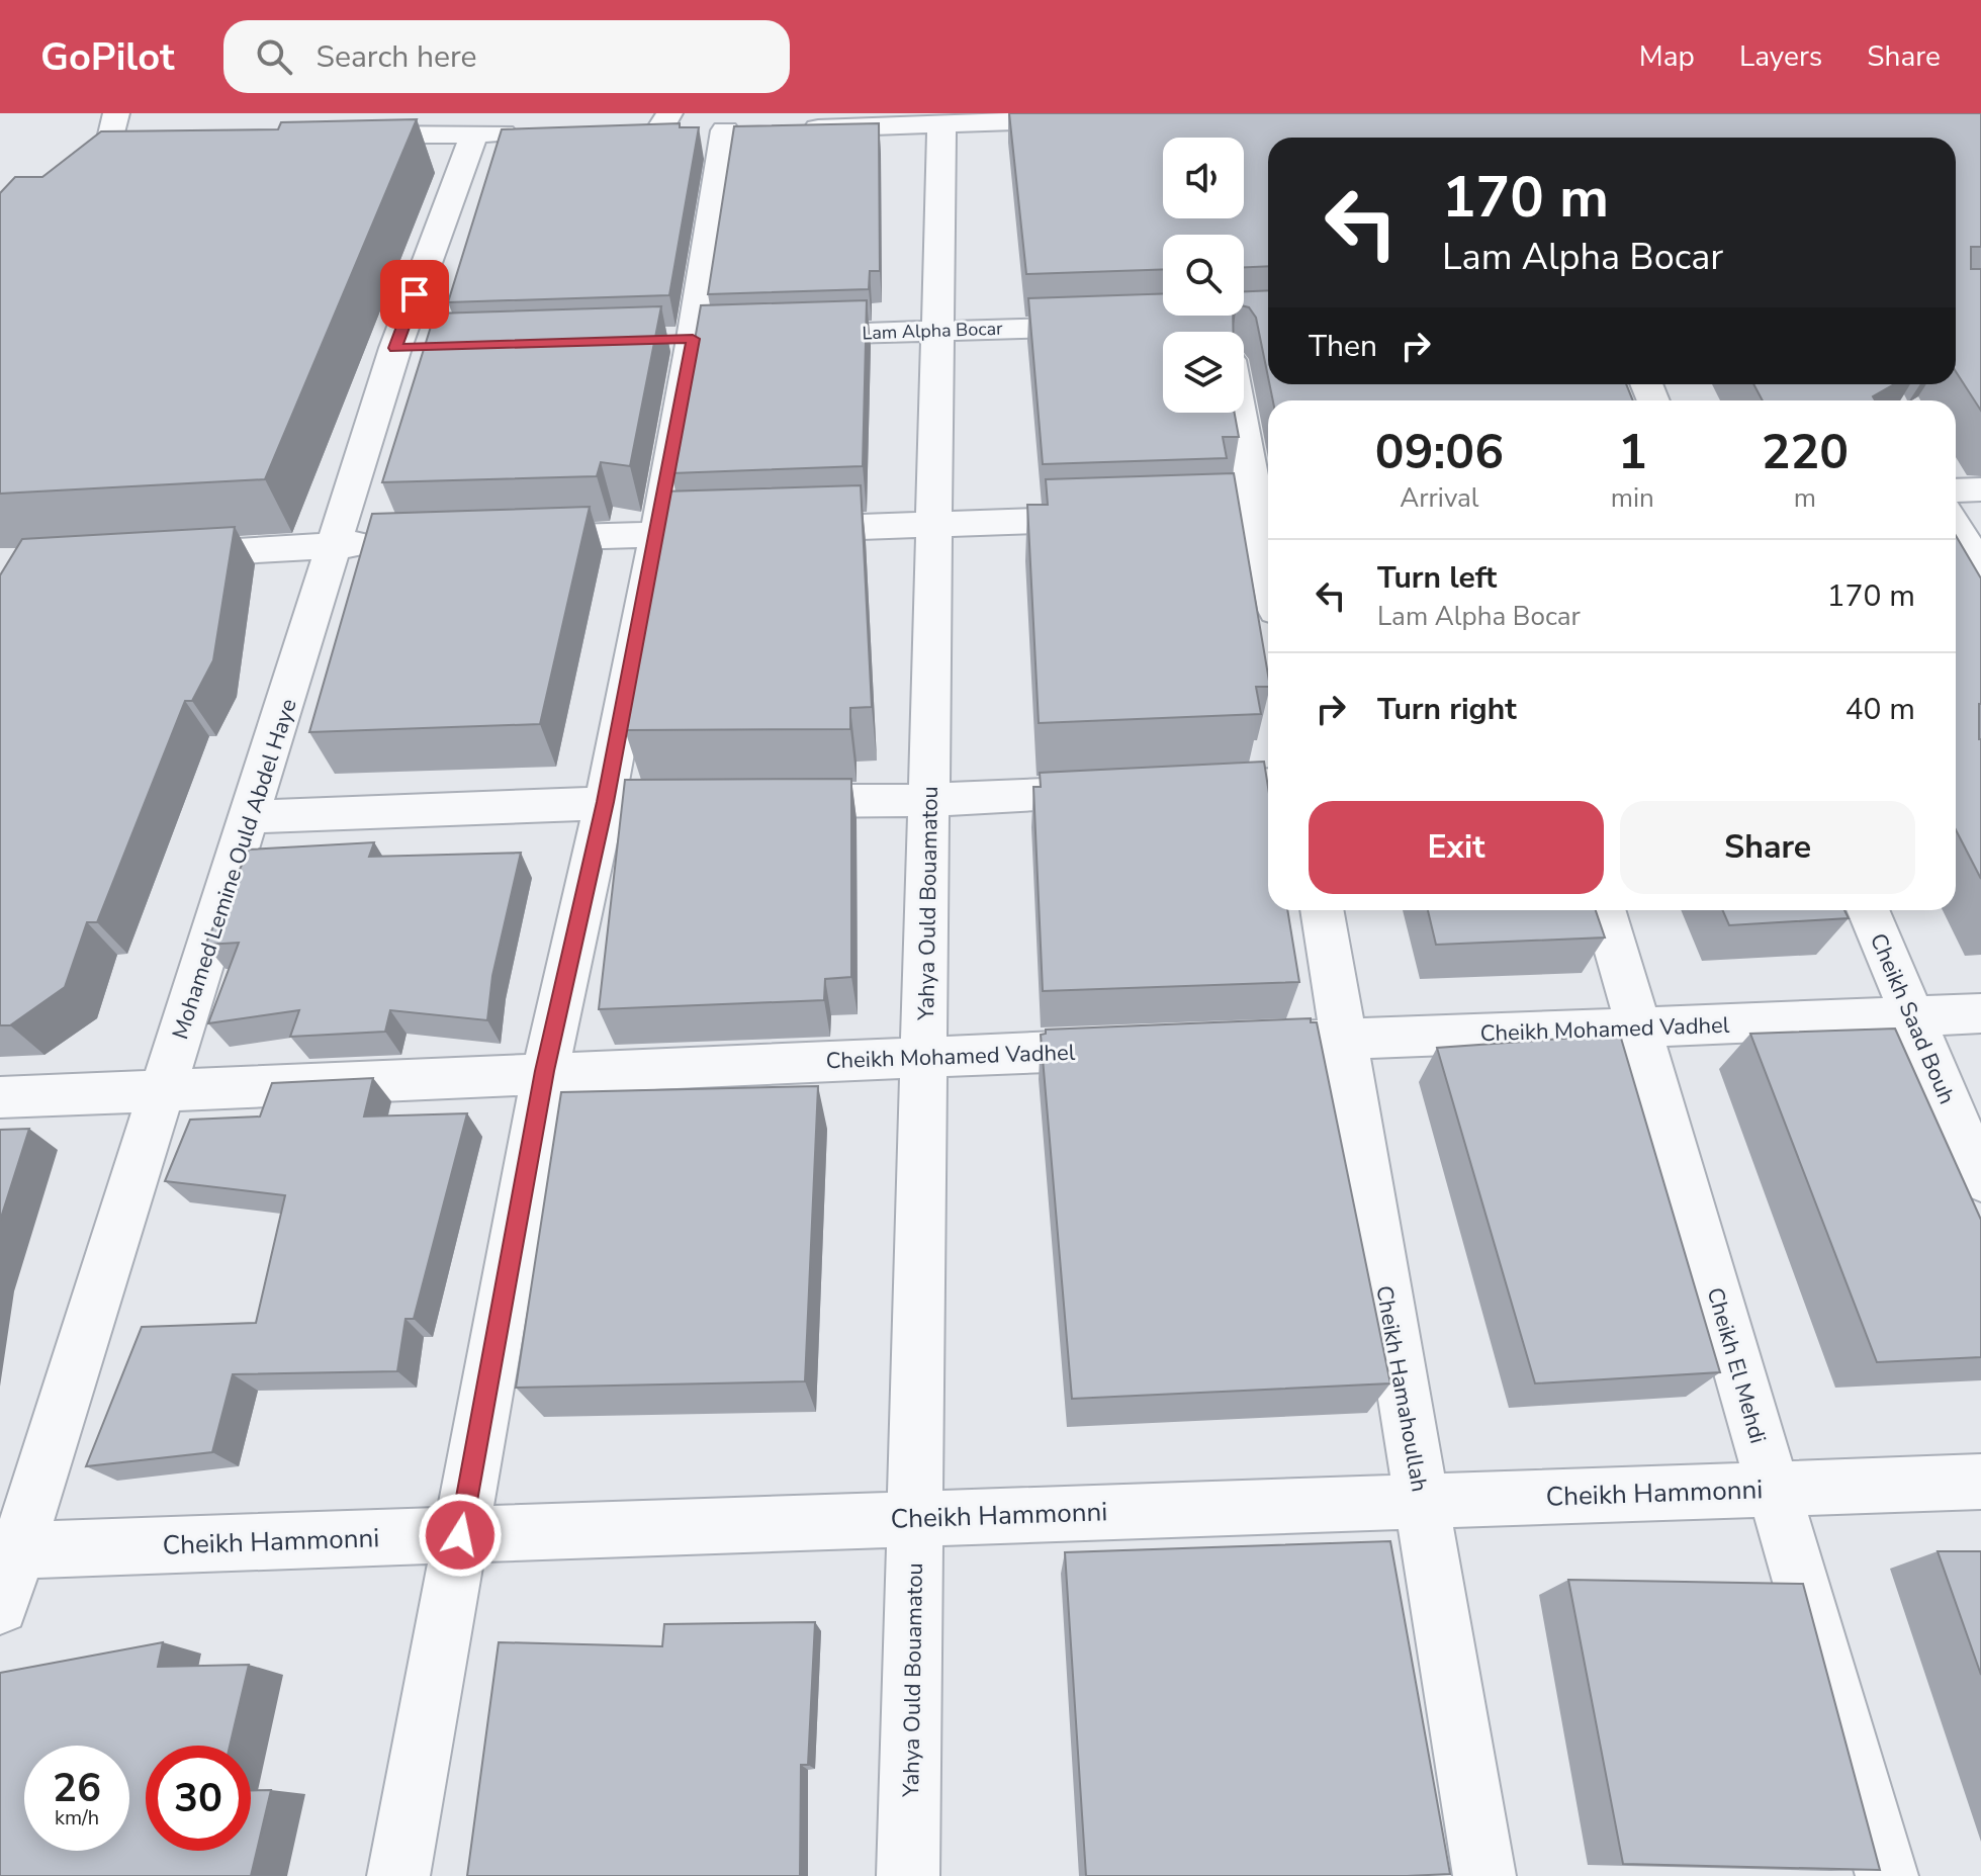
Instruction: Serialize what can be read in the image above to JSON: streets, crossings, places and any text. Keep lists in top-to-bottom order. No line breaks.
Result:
{"streets":{"street":["Lam Alpha Bocar","Mohamed Lemine Ould Abdel Haye","Yahya Ould Bouamatou","Cheikh Saad Bouh","Cheikh Mohamed Vadhel","Cheikh El Mehdi","Cheikh Hamahoullah","Cheikh Hammonni"]},"crossings":[["Lam Alpha Bocar","Yahya Ould Bouamatou"],["Mohamed Lemine Ould Abdel Haye","Cheikh Mohamed Vadhel"],["Mohamed Lemine Ould Abdel Haye","Cheikh Hammonni"],["Yahya Ould Bouamatou","Cheikh Mohamed Vadhel"],["Yahya Ould Bouamatou","Cheikh Hammonni"],["Cheikh Saad Bouh","Cheikh Mohamed Vadhel"],["Cheikh Mohamed Vadhel","Cheikh El Mehdi"],["Cheikh Mohamed Vadhel","Cheikh Hamahoullah"],["Cheikh El Mehdi","Cheikh Hammonni"],["Cheikh Hamahoullah","Cheikh Hammonni"]],"page":{"header":"GoPilot","search":"Search here","nav":["Map","Layers","Share"],"turn":["170 m","Lam Alpha Bocar"],"then":"Then","eta":["09:06","Arrival","1","min","220","m"],"list":[{"name":"Turn left","note":"Lam Alpha Bocar","value":"170 m"},{"name":"Turn right","value":"40 m"}],"buttons":["Exit","Share"],"speed":"26 km/h","limit":"30"}}
